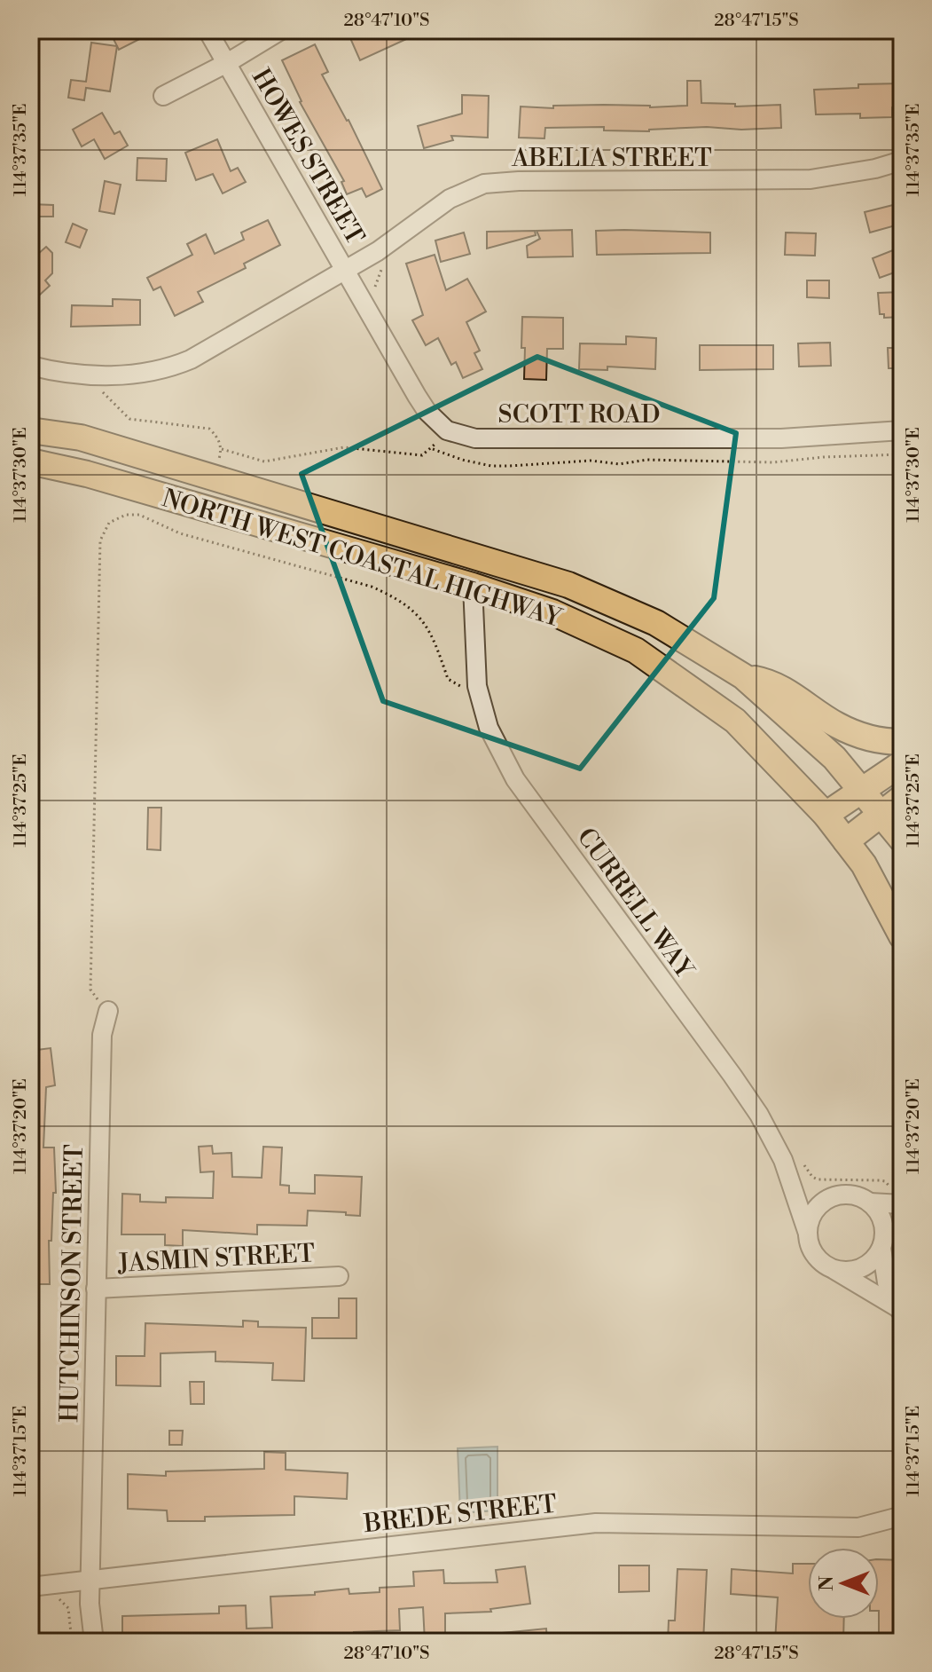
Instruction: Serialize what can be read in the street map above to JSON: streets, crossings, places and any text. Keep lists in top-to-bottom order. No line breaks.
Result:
{"streets":{"highway":["NORTH WEST COASTAL HIGHWAY"],"street":["HOWES STREET","ABELIA STREET","SCOTT ROAD","CURRELL WAY","JASMIN STREET","HUTCHINSON STREET","BREDE STREET"]},"crossings":[["HOWES STREET","ABELIA STREET"],["HOWES STREET","SCOTT ROAD"],["ABELIA STREET","SCOTT ROAD"],["NORTH WEST COASTAL HIGHWAY","CURRELL WAY"],["JASMIN STREET","HUTCHINSON STREET"],["HUTCHINSON STREET","BREDE STREET"]],"north":"left","coordinates":["28°47'10\"S","28°47'15\"S","114°37'35\"E","114°37'30\"E","114°37'25\"E","114°37'20\"E","114°37'15\"E"]}
